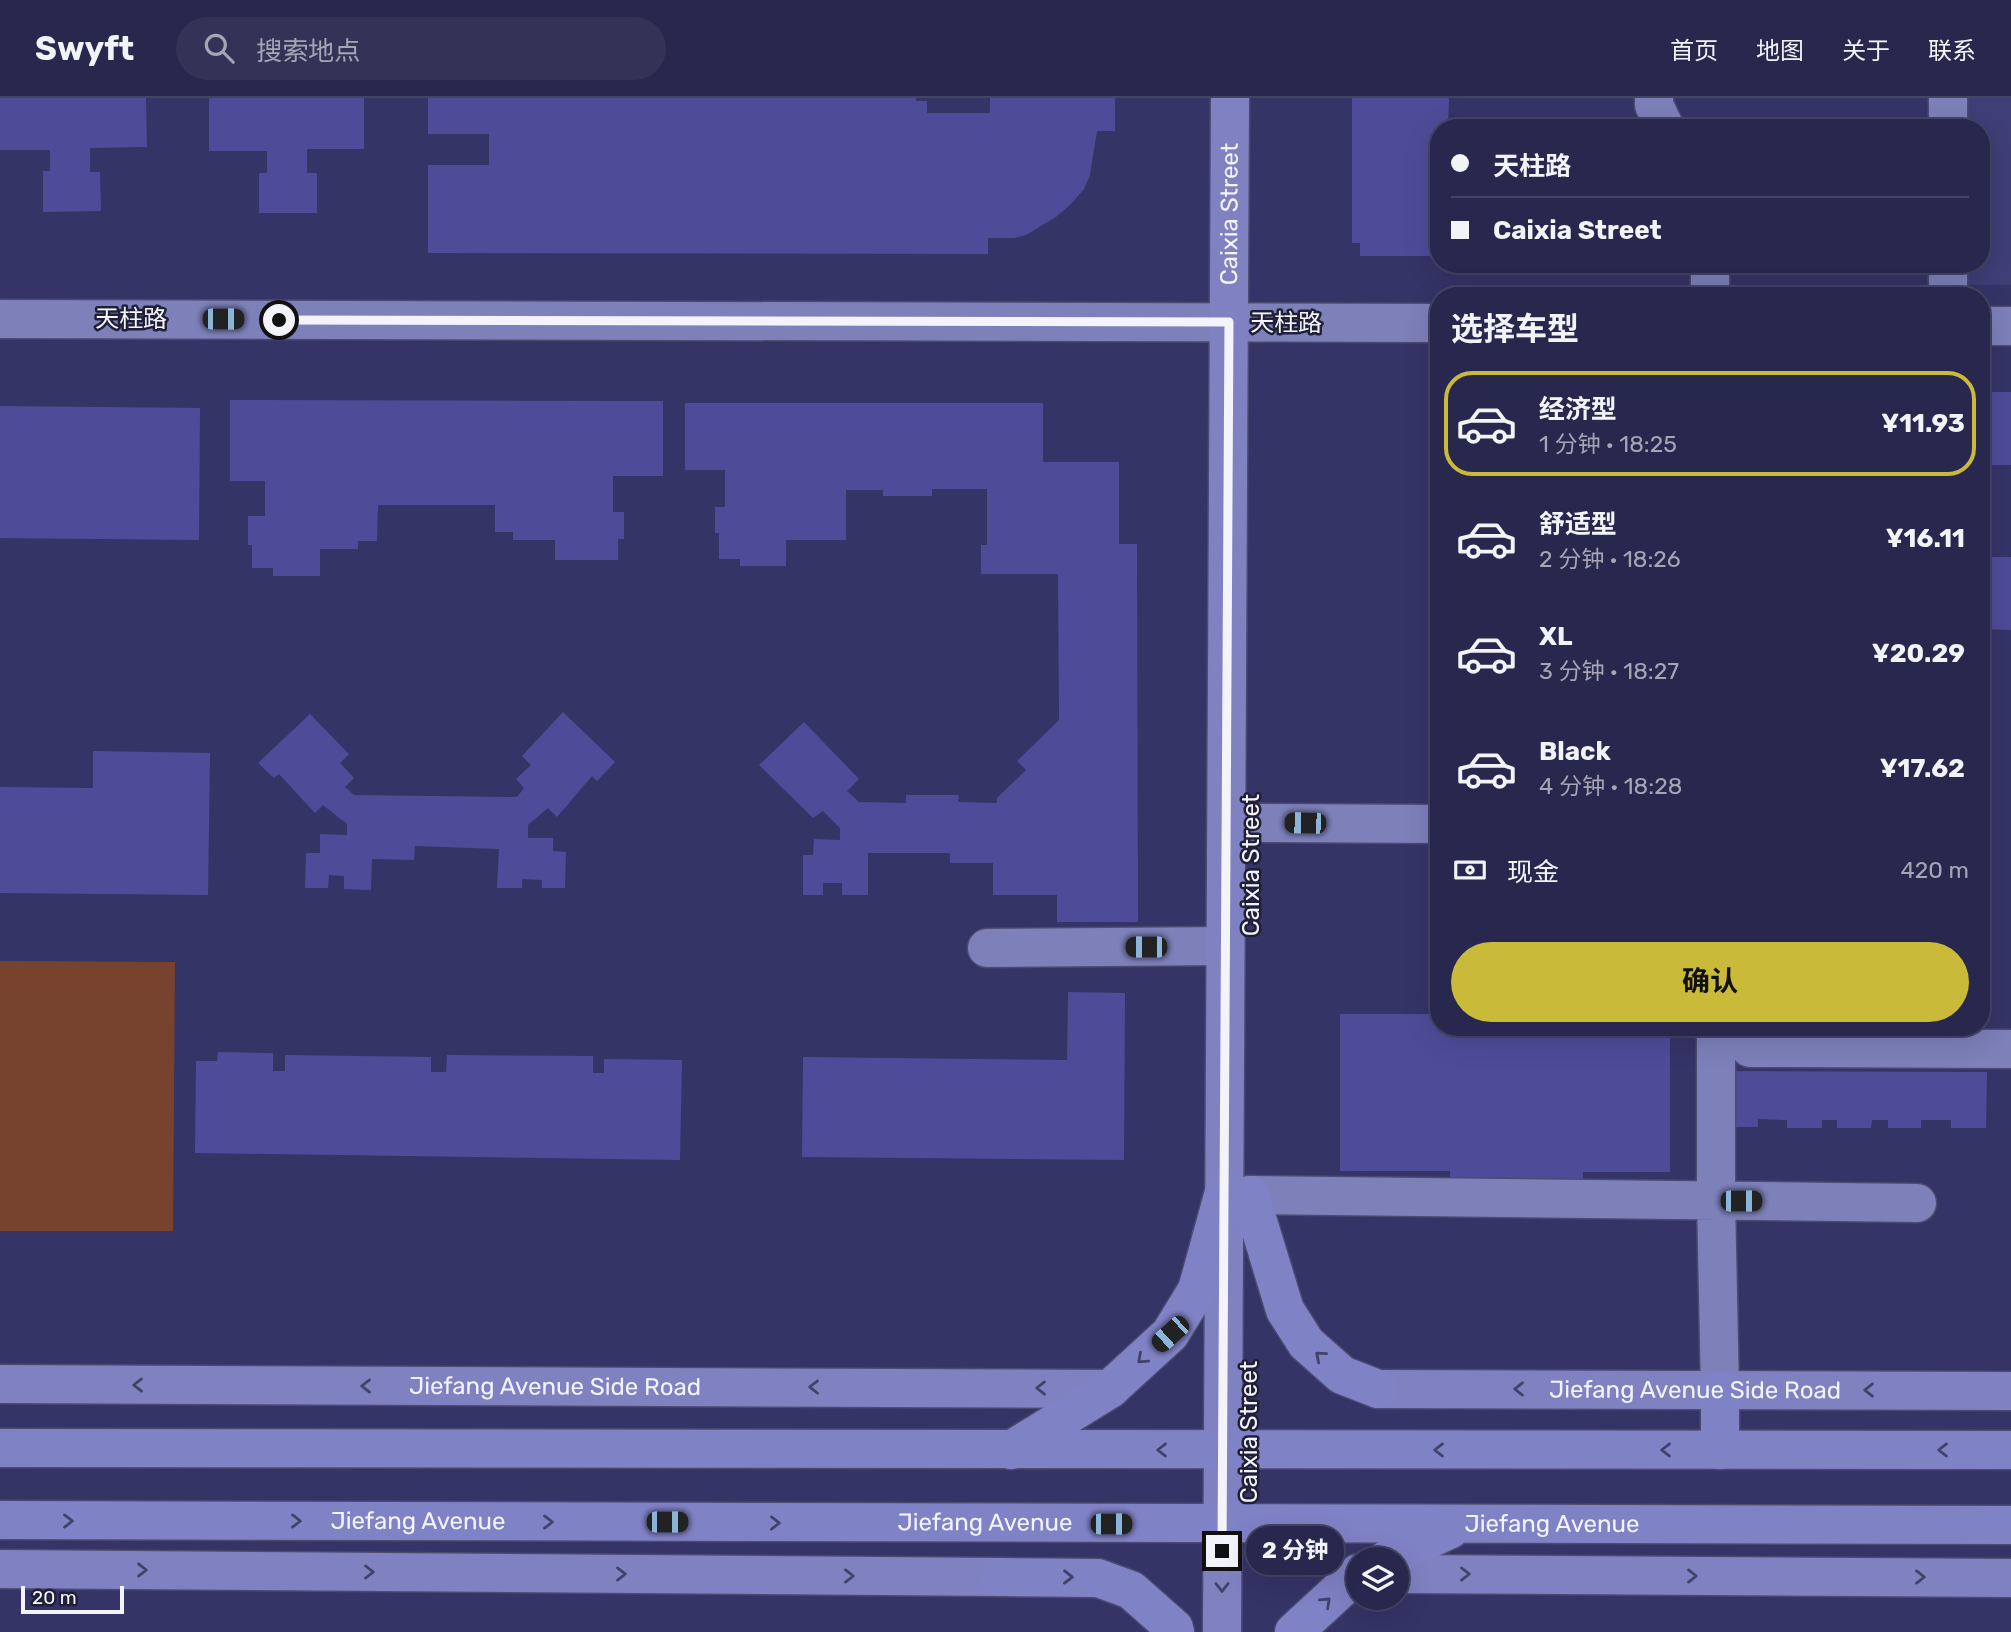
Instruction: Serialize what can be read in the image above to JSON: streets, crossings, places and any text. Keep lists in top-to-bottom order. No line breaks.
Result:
{"streets":{"highway":["Jiefang Avenue"],"main road":["Caixia Street","Jiefang Avenue Side Road"],"street":["天柱路"]},"crossings":[["Caixia Street","天柱路"],["Caixia Street","Jiefang Avenue"]],"scale_bar":"20 m","page":{"header":"Swyft","search":"搜索地点","nav":["首页","地图","关于","联系"],"banner":["天柱路","Caixia Street"],"heading":"选择车型","list":[{"name":"经济型","note":"1 分钟 · 18:25","value":"¥11.93"},{"name":"舒适型","note":"2 分钟 · 18:26","value":"¥16.11"},{"name":"XL","note":"3 分钟 · 18:27","value":"¥20.29"},{"name":"Black","note":"4 分钟 · 18:28","value":"¥17.62"}],"pay":["现金","420 m"],"buttons":"确认","bubble":"2 分钟","scale":"20 m"}}
